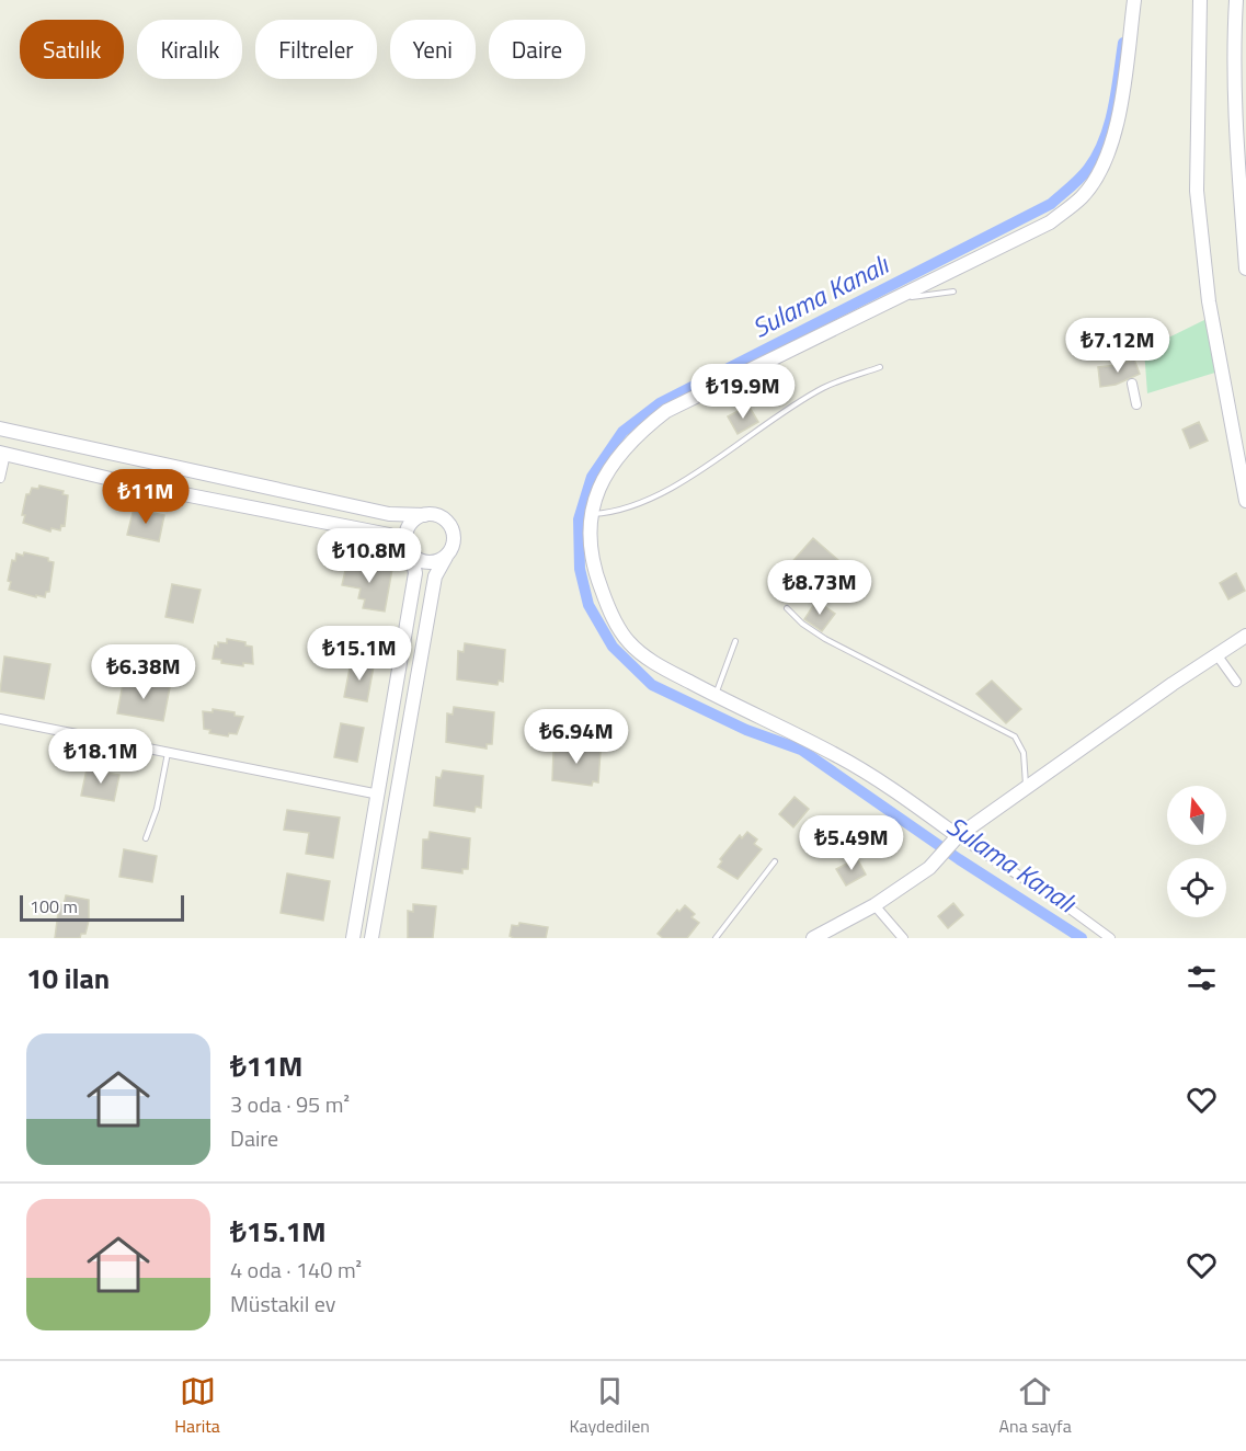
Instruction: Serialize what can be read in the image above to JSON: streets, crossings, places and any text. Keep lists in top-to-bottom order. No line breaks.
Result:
{"water":["Sulama Kanalı"],"scale_bar":"100 m","north":"top","page":{"chip":["Satılık","Kiralık","Filtreler","Yeni","Daire"],"price":["₺7.12M","₺19.9M","₺11M","₺10.8M","₺8.73M","₺15.1M","₺6.38M","₺6.94M","₺18.1M","₺5.49M"],"scale":"100 m","heading":"10 ilan","list":[{"name":"₺11M","note":"3 oda · 95 m² · Daire"},{"name":"₺15.1M","note":"4 oda · 140 m² · Müstakil ev"}],"tabs":["Harita","Kaydedilen","Ana sayfa"]}}
